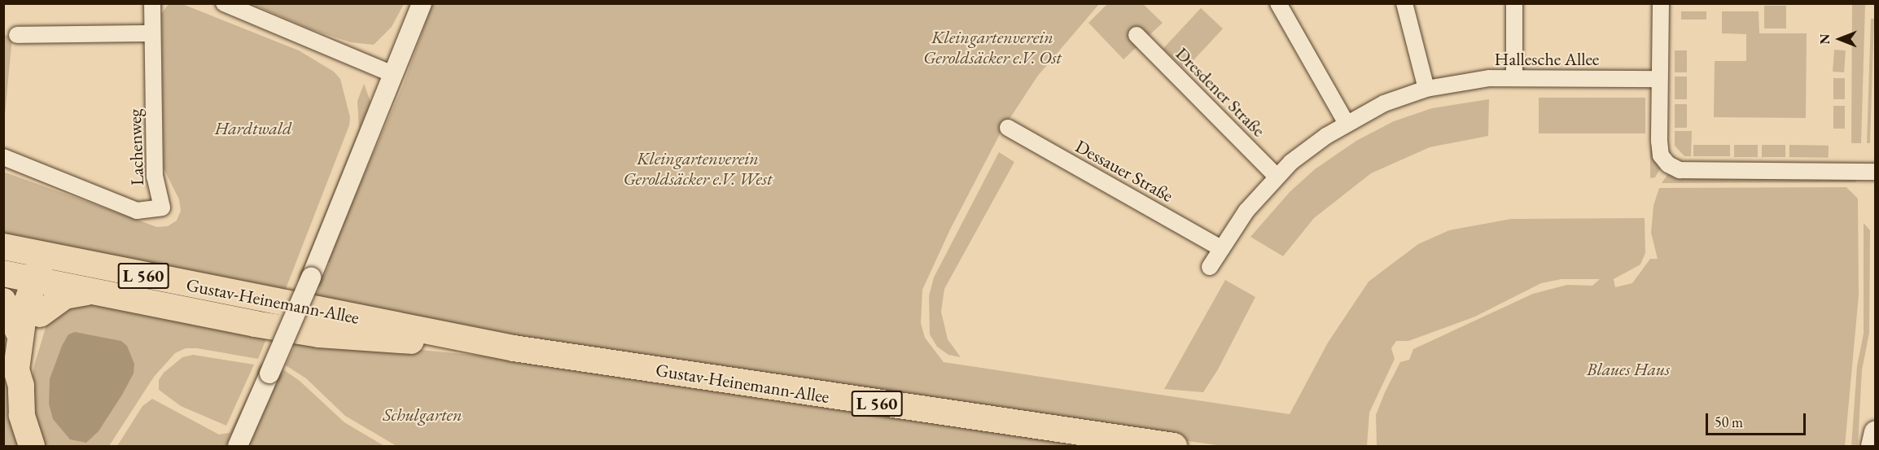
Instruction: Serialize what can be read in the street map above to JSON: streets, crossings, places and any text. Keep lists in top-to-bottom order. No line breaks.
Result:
{"streets":{"main road":["L 560","Gustav-Heinemann-Allee"],"street":["Hallesche Allee","Dresdener Straße","Lachenweg","Dessauer Straße"]},"crossings":[["Hallesche Allee","Dresdener Straße"],["Hallesche Allee","Dessauer Straße"]],"parks":["Kleingartenverein Geroldsäcker e.V. Ost","Hardtwald","Kleingartenverein Geroldsäcker e.V. West","Blaues Haus","Schulgarten"],"scale_bar":"50 m","north":"left"}
